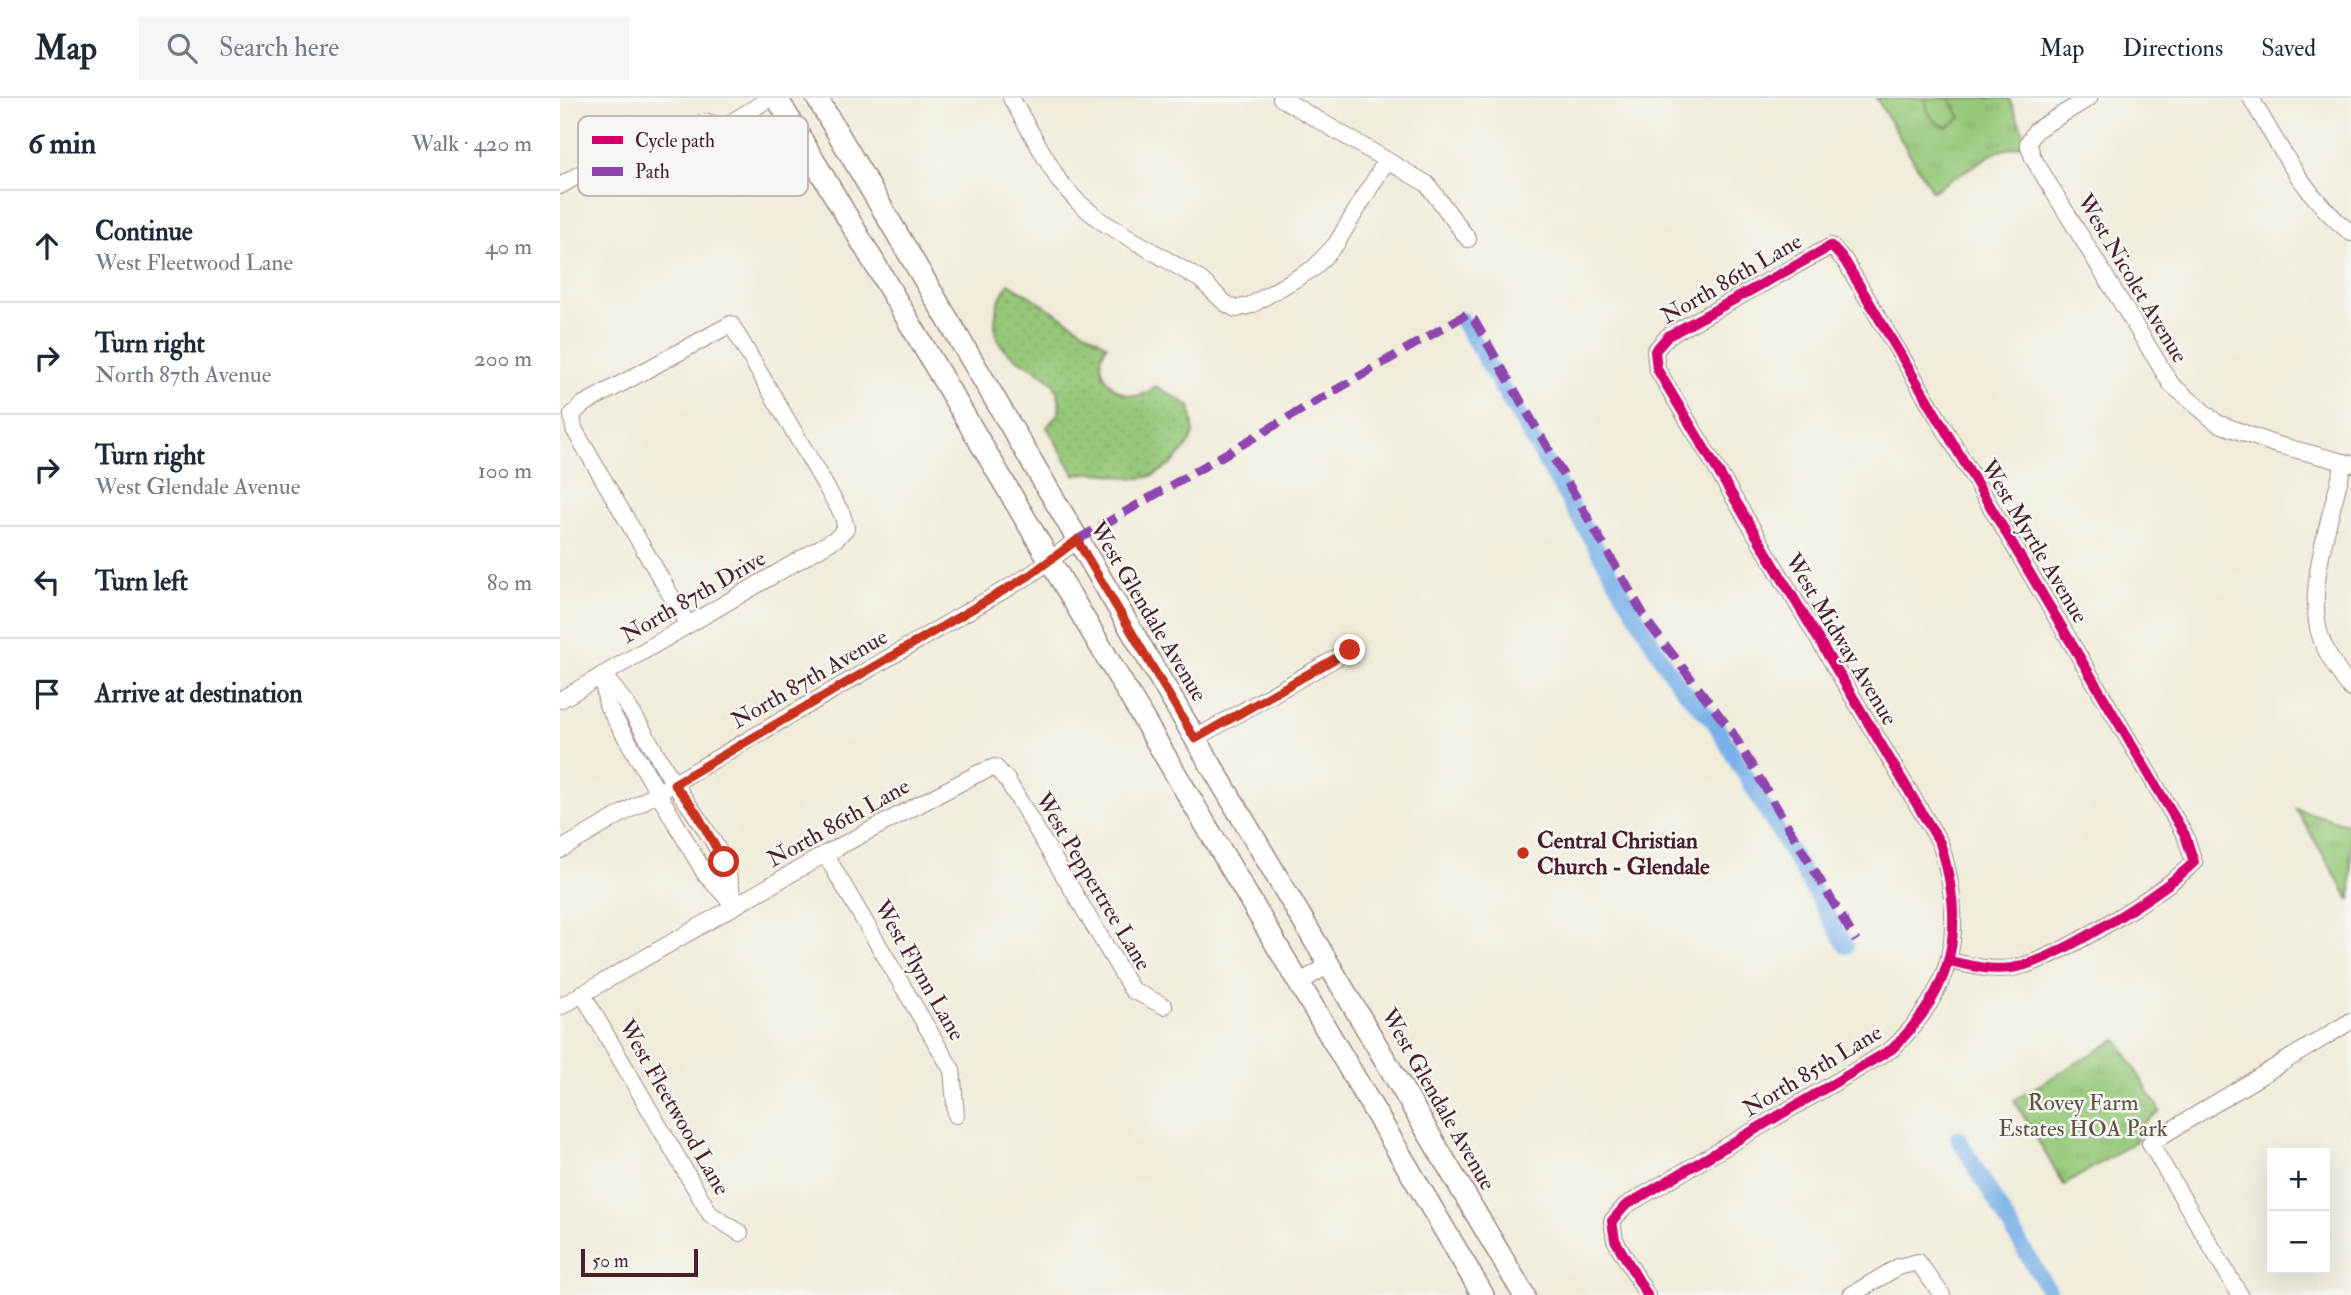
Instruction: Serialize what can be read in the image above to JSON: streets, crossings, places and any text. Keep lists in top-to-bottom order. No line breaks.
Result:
{"streets":{"main road":["West Glendale Avenue"],"street":["North 86th Lane","West Nicolet Avenue","West Myrtle Avenue","North 87th Drive","West Midway Avenue","North 87th Avenue","West Peppertree Lane","West Flynn Lane","North 85th Lane","West Fleetwood Lane"]},"crossings":[["North 86th Lane","West Myrtle Avenue"],["North 86th Lane","West Midway Avenue"],["North 86th Lane","West Peppertree Lane"],["North 86th Lane","West Flynn Lane"],["North 86th Lane","West Fleetwood Lane"],["West Myrtle Avenue","West Midway Avenue"],["West Myrtle Avenue","North 85th Lane"],["West Glendale Avenue","North 87th Avenue"],["West Midway Avenue","North 85th Lane"]],"parks":["Rovey Farm Estates HOA Park"],"places":["Central Christian Church - Glendale"],"legend":["Cycle path","Path"],"scale_bar":"50 m","page":{"header":"Map","search":"Search here","nav":["Map","Directions","Saved"],"heading":["6 min","Walk · 420 m"],"list":[["Continue","West Fleetwood Lane","40 m"],["Turn right","North 87th Avenue","200 m"],["Turn right","West Glendale Avenue","100 m"],["Turn left","80 m"],"Arrive at destination"],"map_buttons":["+","−"],"scale":"50 m"}}
